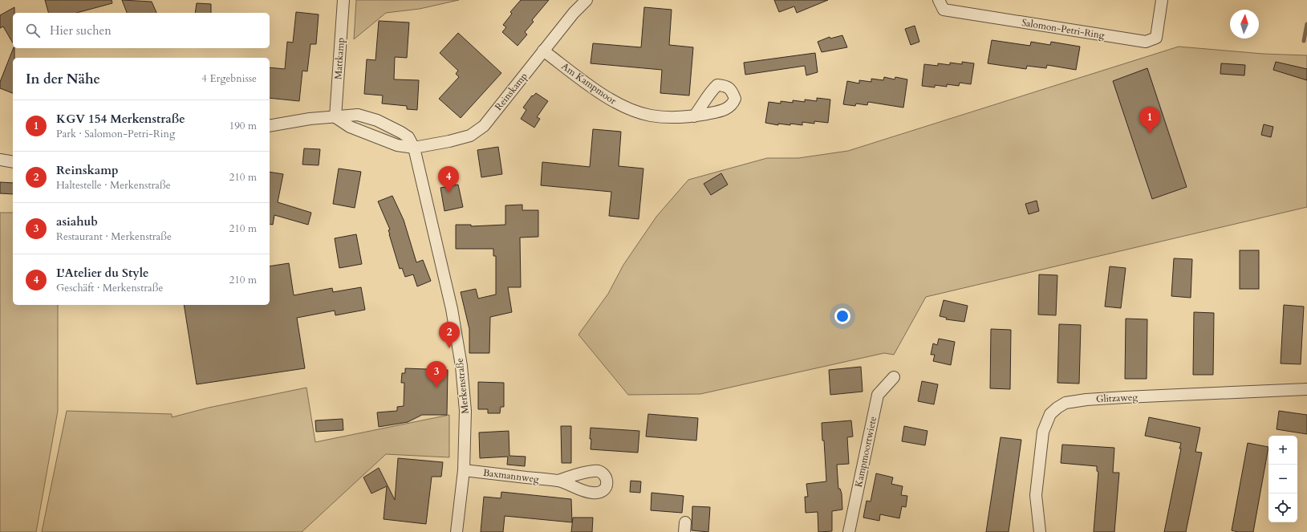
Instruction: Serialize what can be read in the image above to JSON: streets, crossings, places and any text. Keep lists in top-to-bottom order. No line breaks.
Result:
{"streets":{"street":["Salomon-Petri-Ring","Mattkamp","Am Kampmoor","Reinskamp","Merkenstraße","Glitzaweg","Kampmoortwiete","Baxmannweg"]},"crossings":[["Mattkamp","Reinskamp"],["Am Kampmoor","Reinskamp"],["Reinskamp","Merkenstraße"],["Merkenstraße","Baxmannweg"]],"north":"top","page":{"search":"Hier suchen","heading":["In der Nähe","4 Ergebnisse"],"list":[{"mark":"1","name":"KGV 154 Merkenstraße","note":"Park · Salomon-Petri-Ring","value":"190 m"},{"mark":"2","name":"Reinskamp","note":"Haltestelle · Merkenstraße","value":"210 m"},{"mark":"3","name":"asiahub","note":"Restaurant · Merkenstraße","value":"210 m"},{"mark":"4","name":"L'Atelier du Style","note":"Geschäft · Merkenstraße","value":"210 m"}],"pins":["1","4","2","3"],"map_buttons":["+","−"]}}
